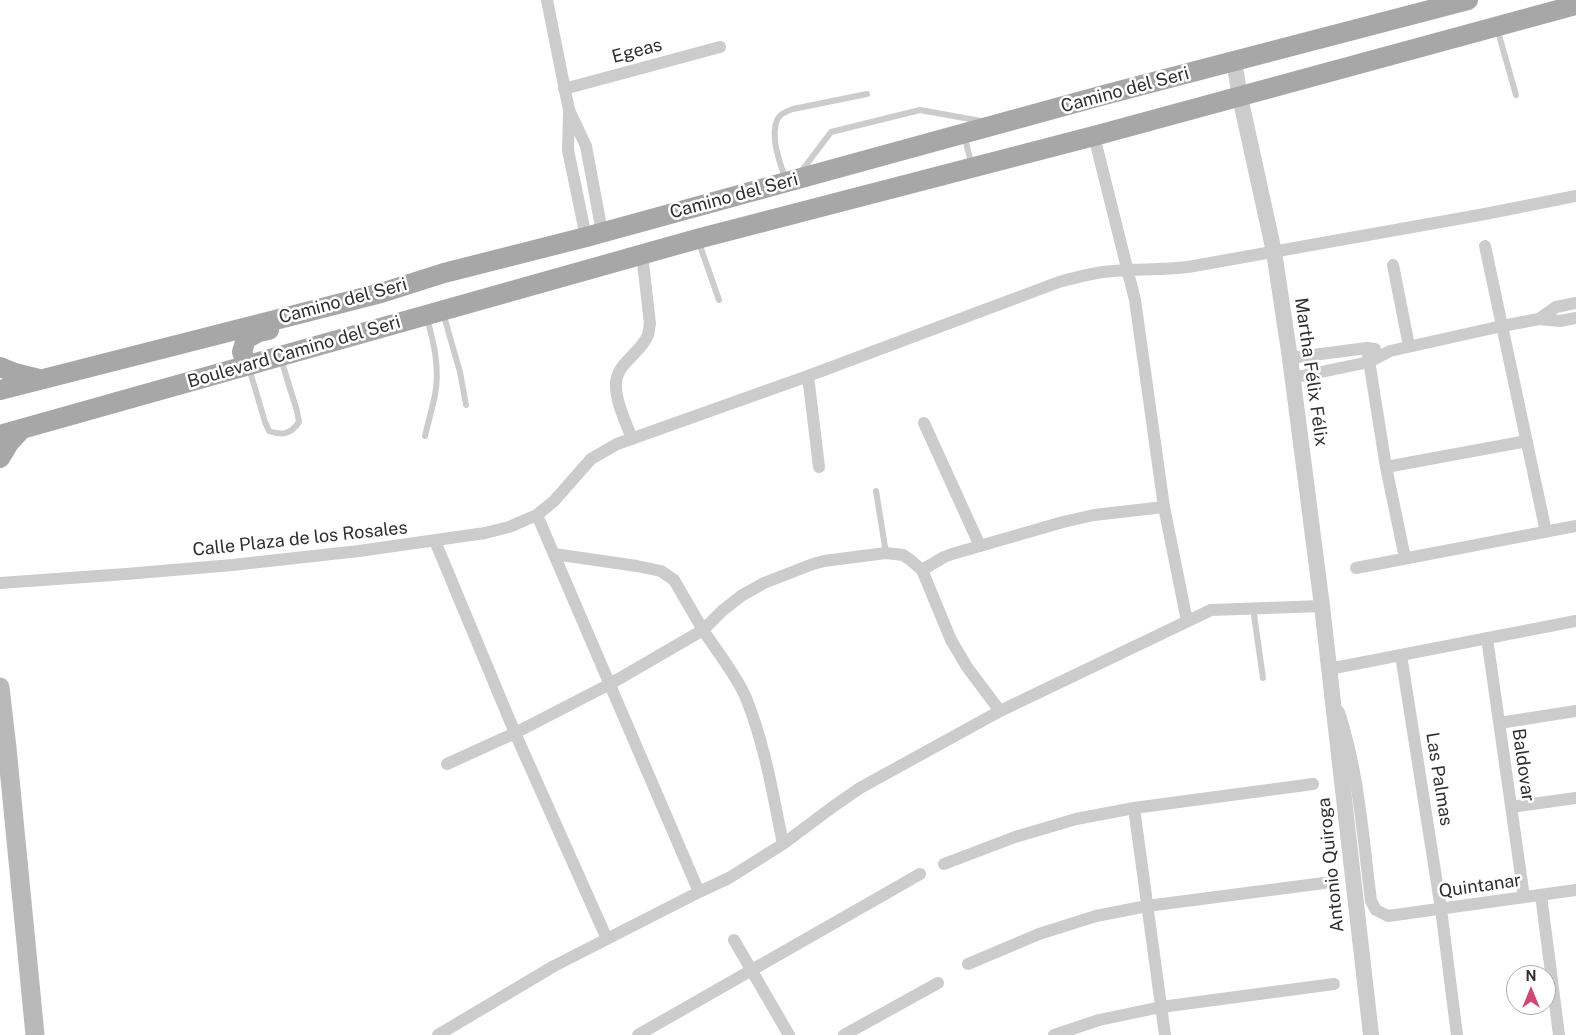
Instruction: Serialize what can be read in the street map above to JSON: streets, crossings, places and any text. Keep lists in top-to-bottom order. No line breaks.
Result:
{"streets":{"main road":["Camino del Seri","Boulevard Camino del Seri"],"street":["Egeas","Martha Félix Félix","Calle Plaza de los Rosales","Baldovar","Las Palmas","Antonio Quiroga","Quintanar"]},"crossings":[["Camino del Seri","Boulevard Camino del Seri"],["Camino del Seri","Martha Félix Félix"],["Martha Félix Félix","Calle Plaza de los Rosales"],["Martha Félix Félix","Antonio Quiroga"],["Martha Félix Félix","Quintanar"],["Baldovar","Quintanar"],["Las Palmas","Quintanar"],["Antonio Quiroga","Quintanar"]],"north":"top"}
